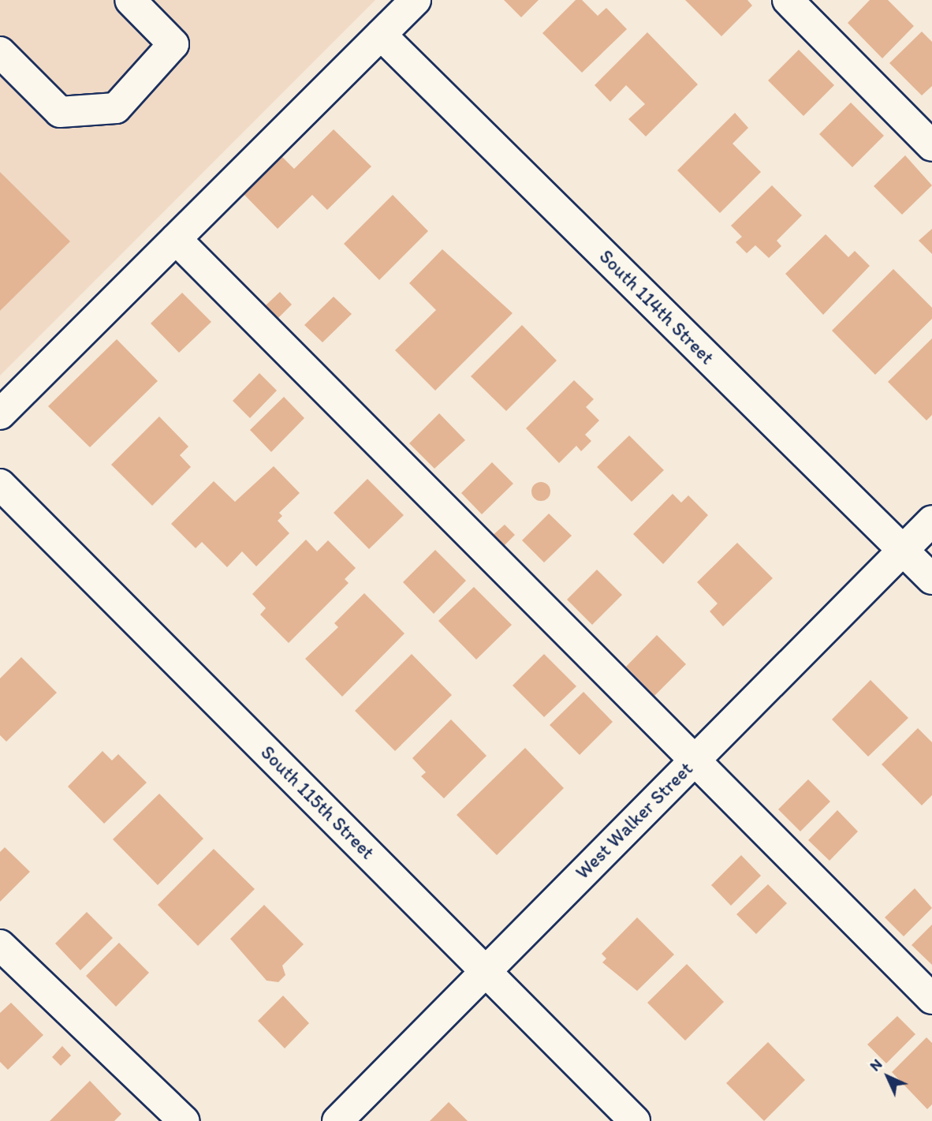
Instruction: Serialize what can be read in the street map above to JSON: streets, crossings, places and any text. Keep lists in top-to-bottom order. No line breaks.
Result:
{"streets":{"street":["South 114th Street","South 115th Street","West Walker Street"]},"crossings":[["South 114th Street","West Walker Street"],["South 115th Street","West Walker Street"]],"north":"top left"}
